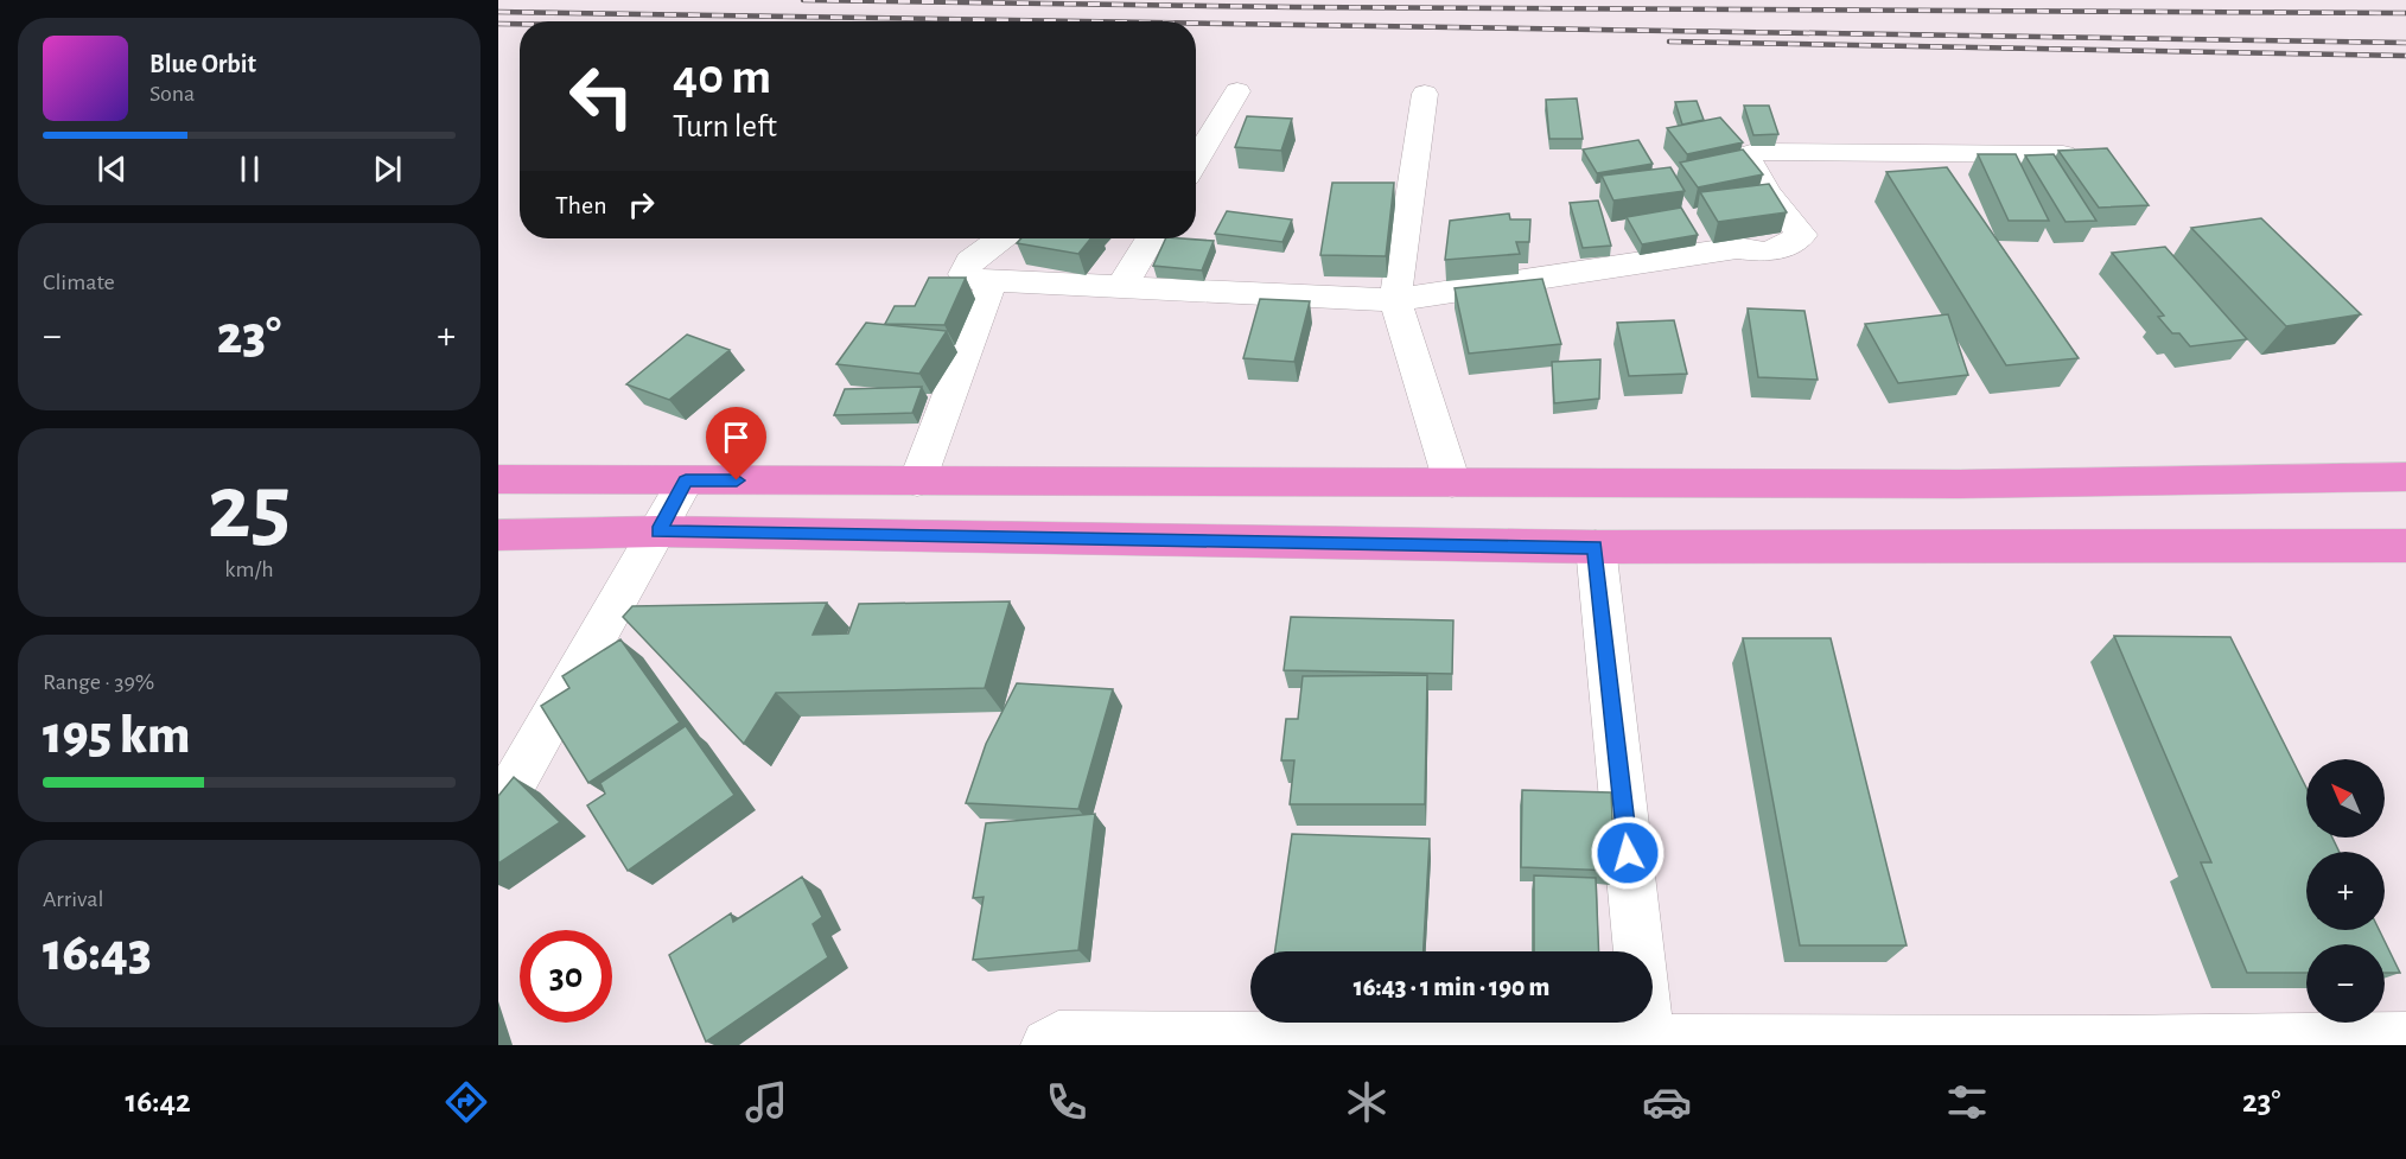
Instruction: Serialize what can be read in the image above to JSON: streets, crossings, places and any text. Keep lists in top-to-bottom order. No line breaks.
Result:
{"north":"top left","page":{"turn":["40 m","Turn left"],"song":["Blue Orbit","Sona"],"then":"Then","tile":["Climate",["25","km/h"],["Range · 39%","195 km"],["Arrival","16:43"]],"heat":["−","23°","+"],"map_buttons":["+","−"],"limit":"30","trip":"16:43 · 1 min · 190 m","tabs":["16:42","23°"]}}
